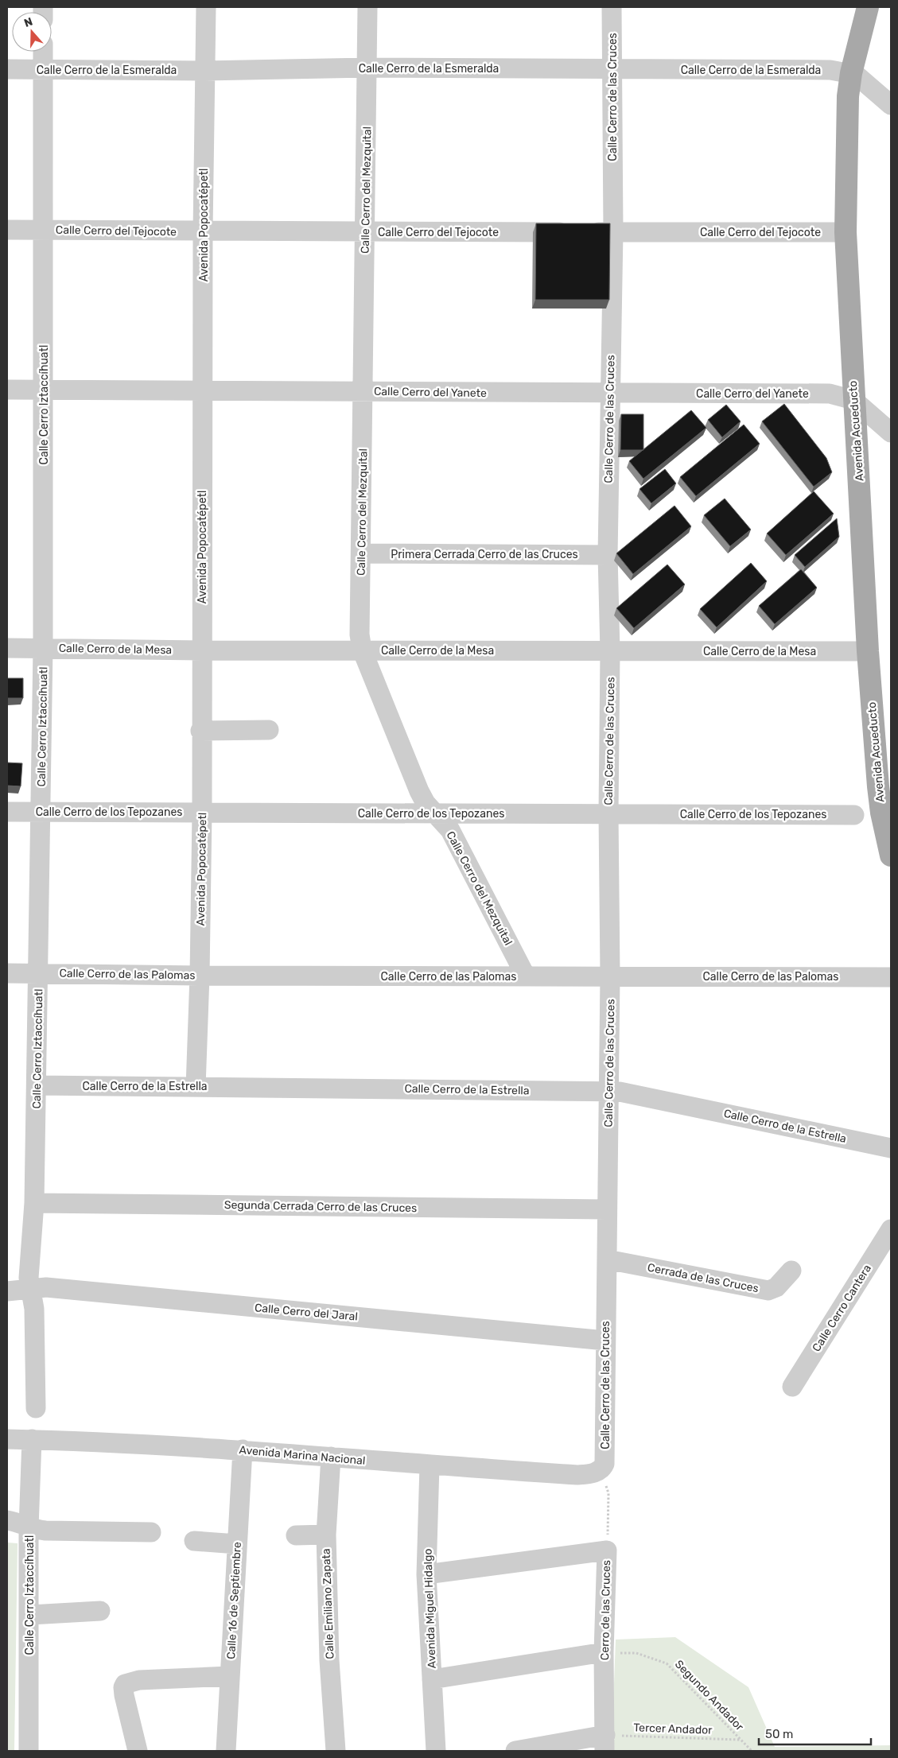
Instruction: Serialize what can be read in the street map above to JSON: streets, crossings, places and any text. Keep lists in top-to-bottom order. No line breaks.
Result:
{"streets":{"main road":["Avenida Acueducto"],"street":["Calle Cerro de la Esmeralda","Calle Cerro de las Cruces","Calle Cerro del Mezquital","Avenida Popocatépetl","Calle Cerro del Tejocote","Calle Cerro del Yanete","Calle Cerro Iztaccíhuatl","Primera Cerrada Cerro de las Cruces","Calle Cerro de la Mesa","Calle Cerro de los Tepozanes","Calle Cerro de las Palomas","Calle Cerro de la Estrella","Segunda Cerrada Cerro de las Cruces","Cerrada de las Cruces","Calle Cerro Cantera","Calle Cerro del Jaral","Avenida Marina Nacional","Calle 16 de Septiembre","Calle Emiliano Zapata","Avenida Miguel Hidalgo","Cerro de las Cruces"],"path":["Segundo Andador","Tercer Andador"]},"crossings":[["Calle Cerro de la Esmeralda","Calle Cerro de las Cruces"],["Calle Cerro de la Esmeralda","Calle Cerro del Mezquital"],["Calle Cerro de la Esmeralda","Avenida Popocatépetl"],["Calle Cerro de la Esmeralda","Calle Cerro Iztaccíhuatl"],["Calle Cerro de la Esmeralda","Avenida Acueducto"],["Calle Cerro de las Cruces","Calle Cerro del Tejocote"],["Calle Cerro de las Cruces","Calle Cerro del Yanete"],["Calle Cerro de las Cruces","Primera Cerrada Cerro de las Cruces"],["Calle Cerro de las Cruces","Calle Cerro de la Mesa"],["Calle Cerro de las Cruces","Calle Cerro de los Tepozanes"],["Calle Cerro de las Cruces","Calle Cerro de las Palomas"],["Calle Cerro de las Cruces","Calle Cerro de la Estrella"],["Calle Cerro de las Cruces","Segunda Cerrada Cerro de las Cruces"],["Calle Cerro de las Cruces","Cerrada de las Cruces"],["Calle Cerro de las Cruces","Calle Cerro del Jaral"],["Calle Cerro de las Cruces","Avenida Marina Nacional"],["Calle Cerro de las Cruces","Cerro de las Cruces"],["Calle Cerro del Mezquital","Calle Cerro del Tejocote"],["Calle Cerro del Mezquital","Calle Cerro del Yanete"],["Calle Cerro del Mezquital","Primera Cerrada Cerro de las Cruces"],["Calle Cerro del Mezquital","Calle Cerro de la Mesa"],["Calle Cerro del Mezquital","Calle Cerro de los Tepozanes"],["Calle Cerro del Mezquital","Calle Cerro de las Palomas"],["Avenida Popocatépetl","Calle Cerro del Tejocote"],["Avenida Popocatépetl","Calle Cerro del Yanete"],["Avenida Popocatépetl","Calle Cerro de la Mesa"],["Avenida Popocatépetl","Calle Cerro de los Tepozanes"],["Avenida Popocatépetl","Calle Cerro de las Palomas"],["Avenida Popocatépetl","Calle Cerro de la Estrella"],["Calle Cerro del Tejocote","Calle Cerro Iztaccíhuatl"],["Calle Cerro del Tejocote","Avenida Acueducto"],["Calle Cerro del Yanete","Calle Cerro Iztaccíhuatl"],["Calle Cerro del Yanete","Avenida Acueducto"],["Calle Cerro Iztaccíhuatl","Calle Cerro de la Mesa"],["Calle Cerro Iztaccíhuatl","Calle Cerro de los Tepozanes"],["Calle Cerro Iztaccíhuatl","Calle Cerro de las Palomas"],["Calle Cerro Iztaccíhuatl","Calle Cerro de la Estrella"],["Calle Cerro Iztaccíhuatl","Segunda Cerrada Cerro de las Cruces"],["Calle Cerro Iztaccíhuatl","Calle Cerro del Jaral"],["Calle Cerro Iztaccíhuatl","Avenida Marina Nacional"],["Avenida Acueducto","Calle Cerro de la Mesa"],["Avenida Marina Nacional","Calle 16 de Septiembre"],["Avenida Marina Nacional","Calle Emiliano Zapata"],["Avenida Marina Nacional","Avenida Miguel Hidalgo"],["Avenida Marina Nacional","Cerro de las Cruces"],["Cerro de las Cruces","Segundo Andador"],["Cerro de las Cruces","Tercer Andador"],["Segundo Andador","Tercer Andador"]],"scale_bar":"50 m","north":"top"}
